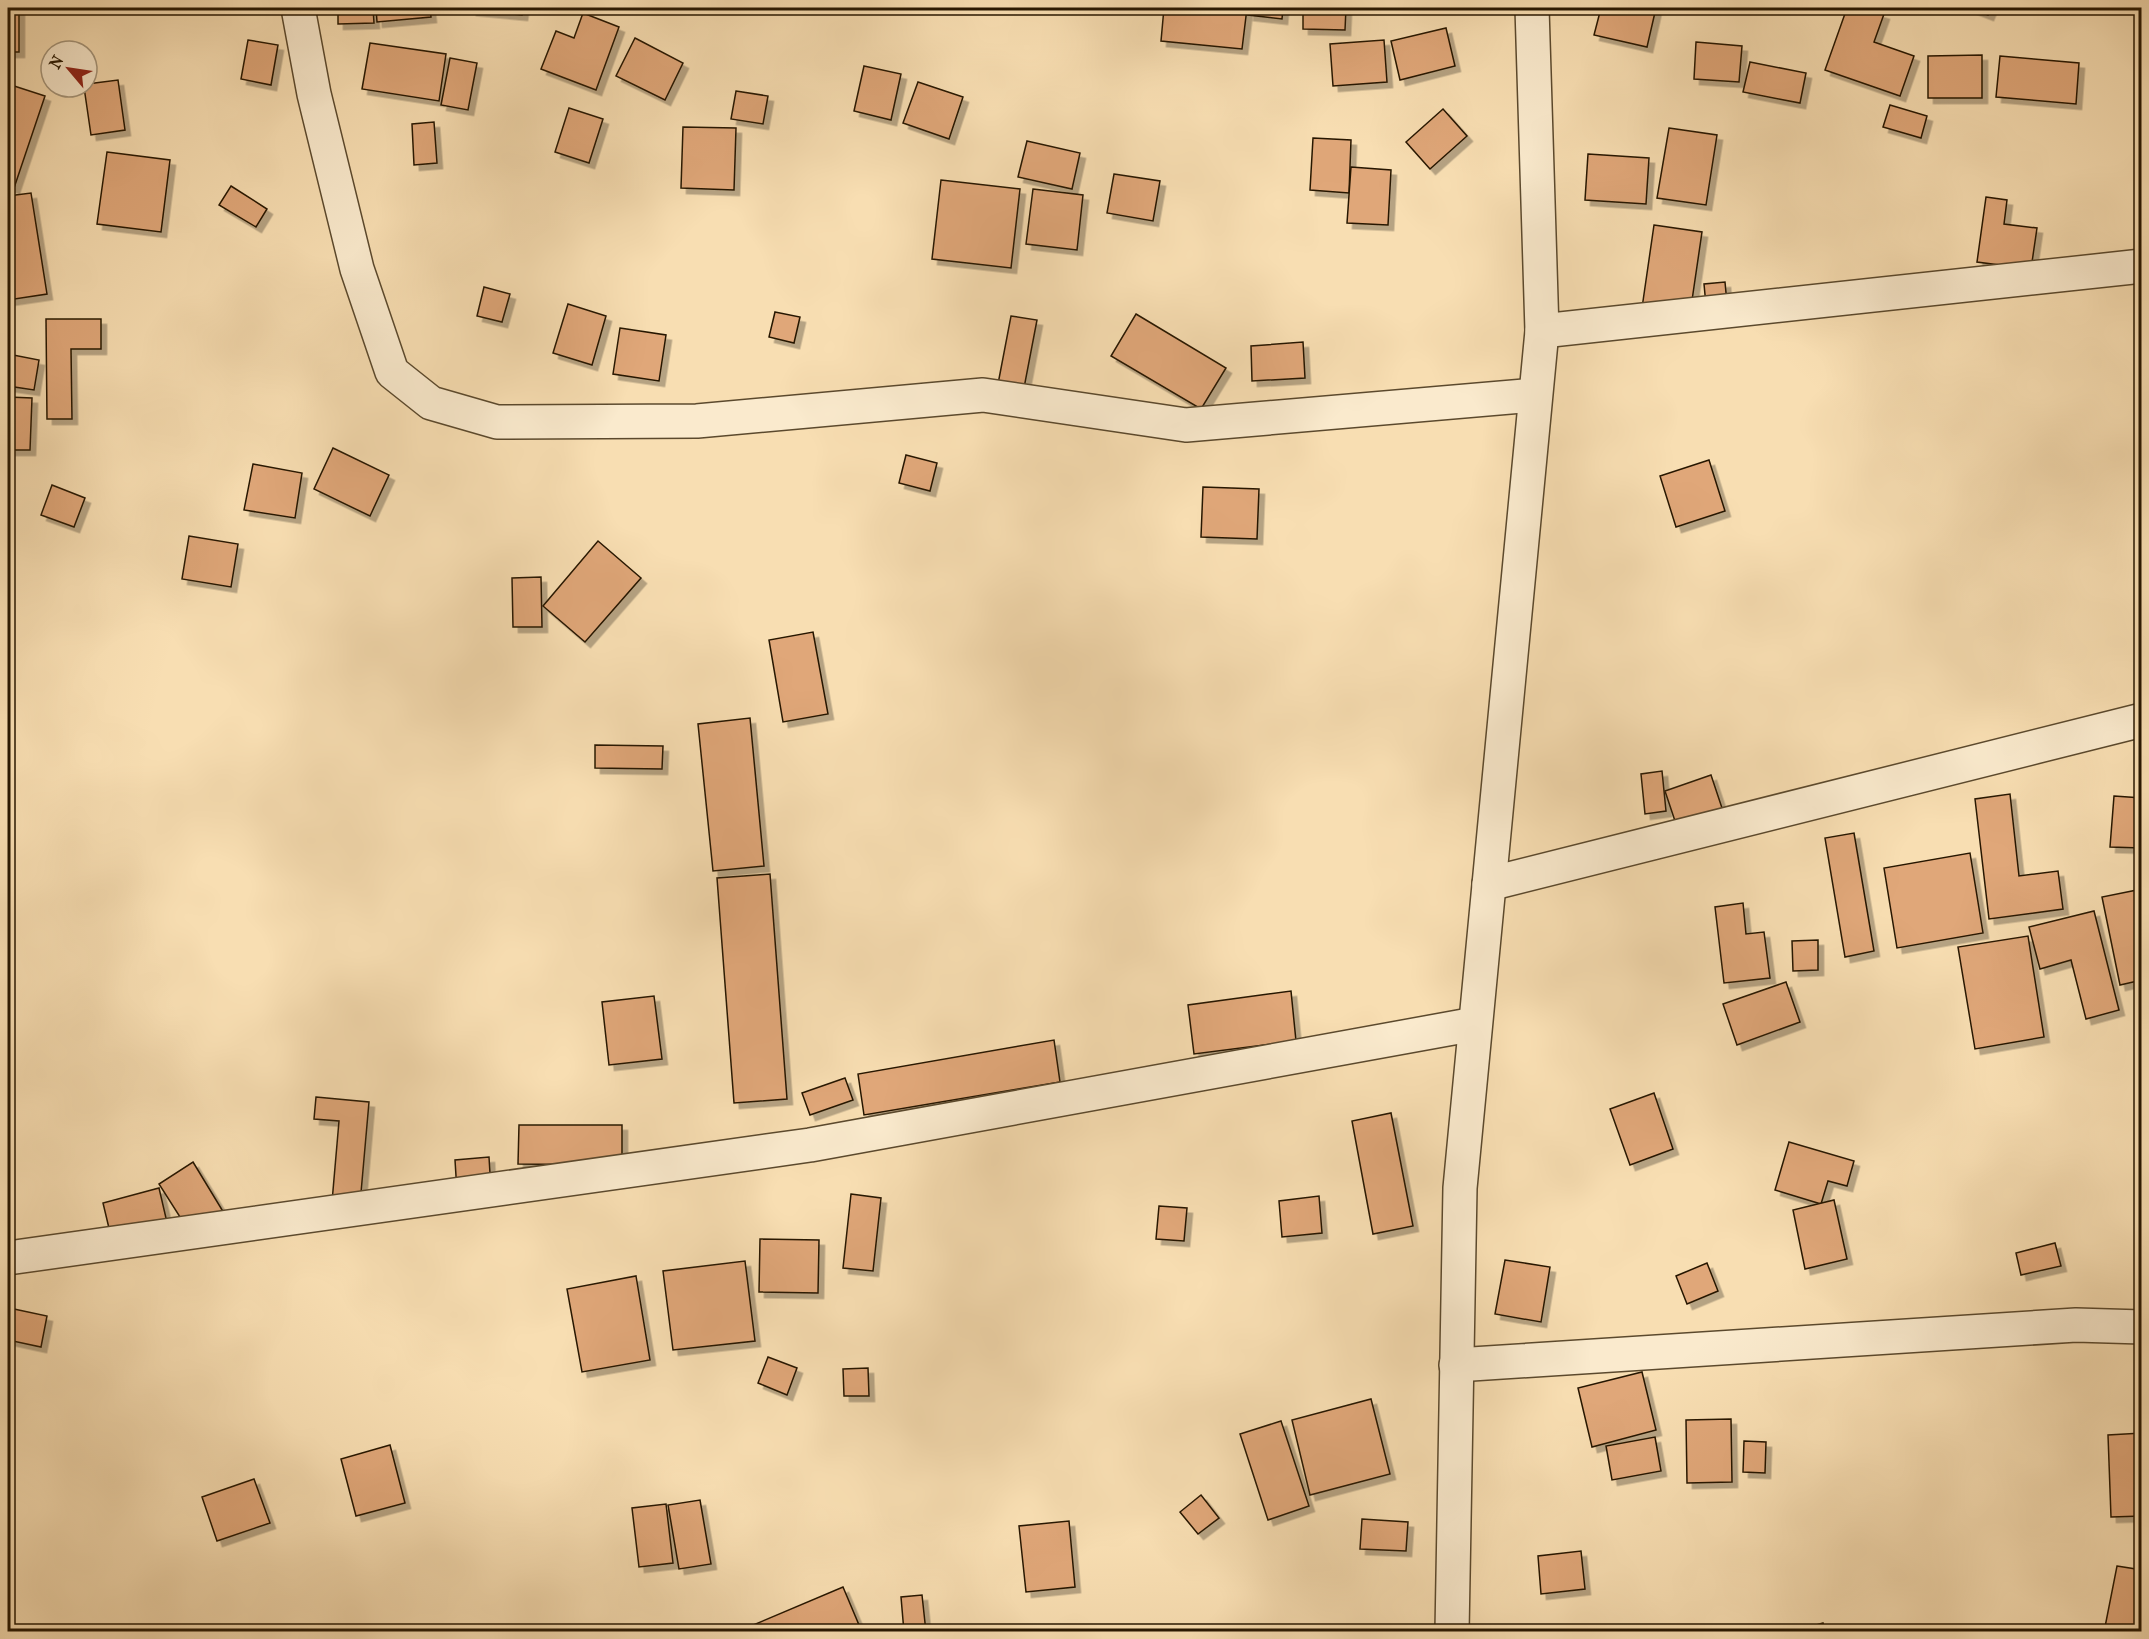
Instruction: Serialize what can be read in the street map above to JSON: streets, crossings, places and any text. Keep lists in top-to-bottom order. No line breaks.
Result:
{"north":"top left"}
